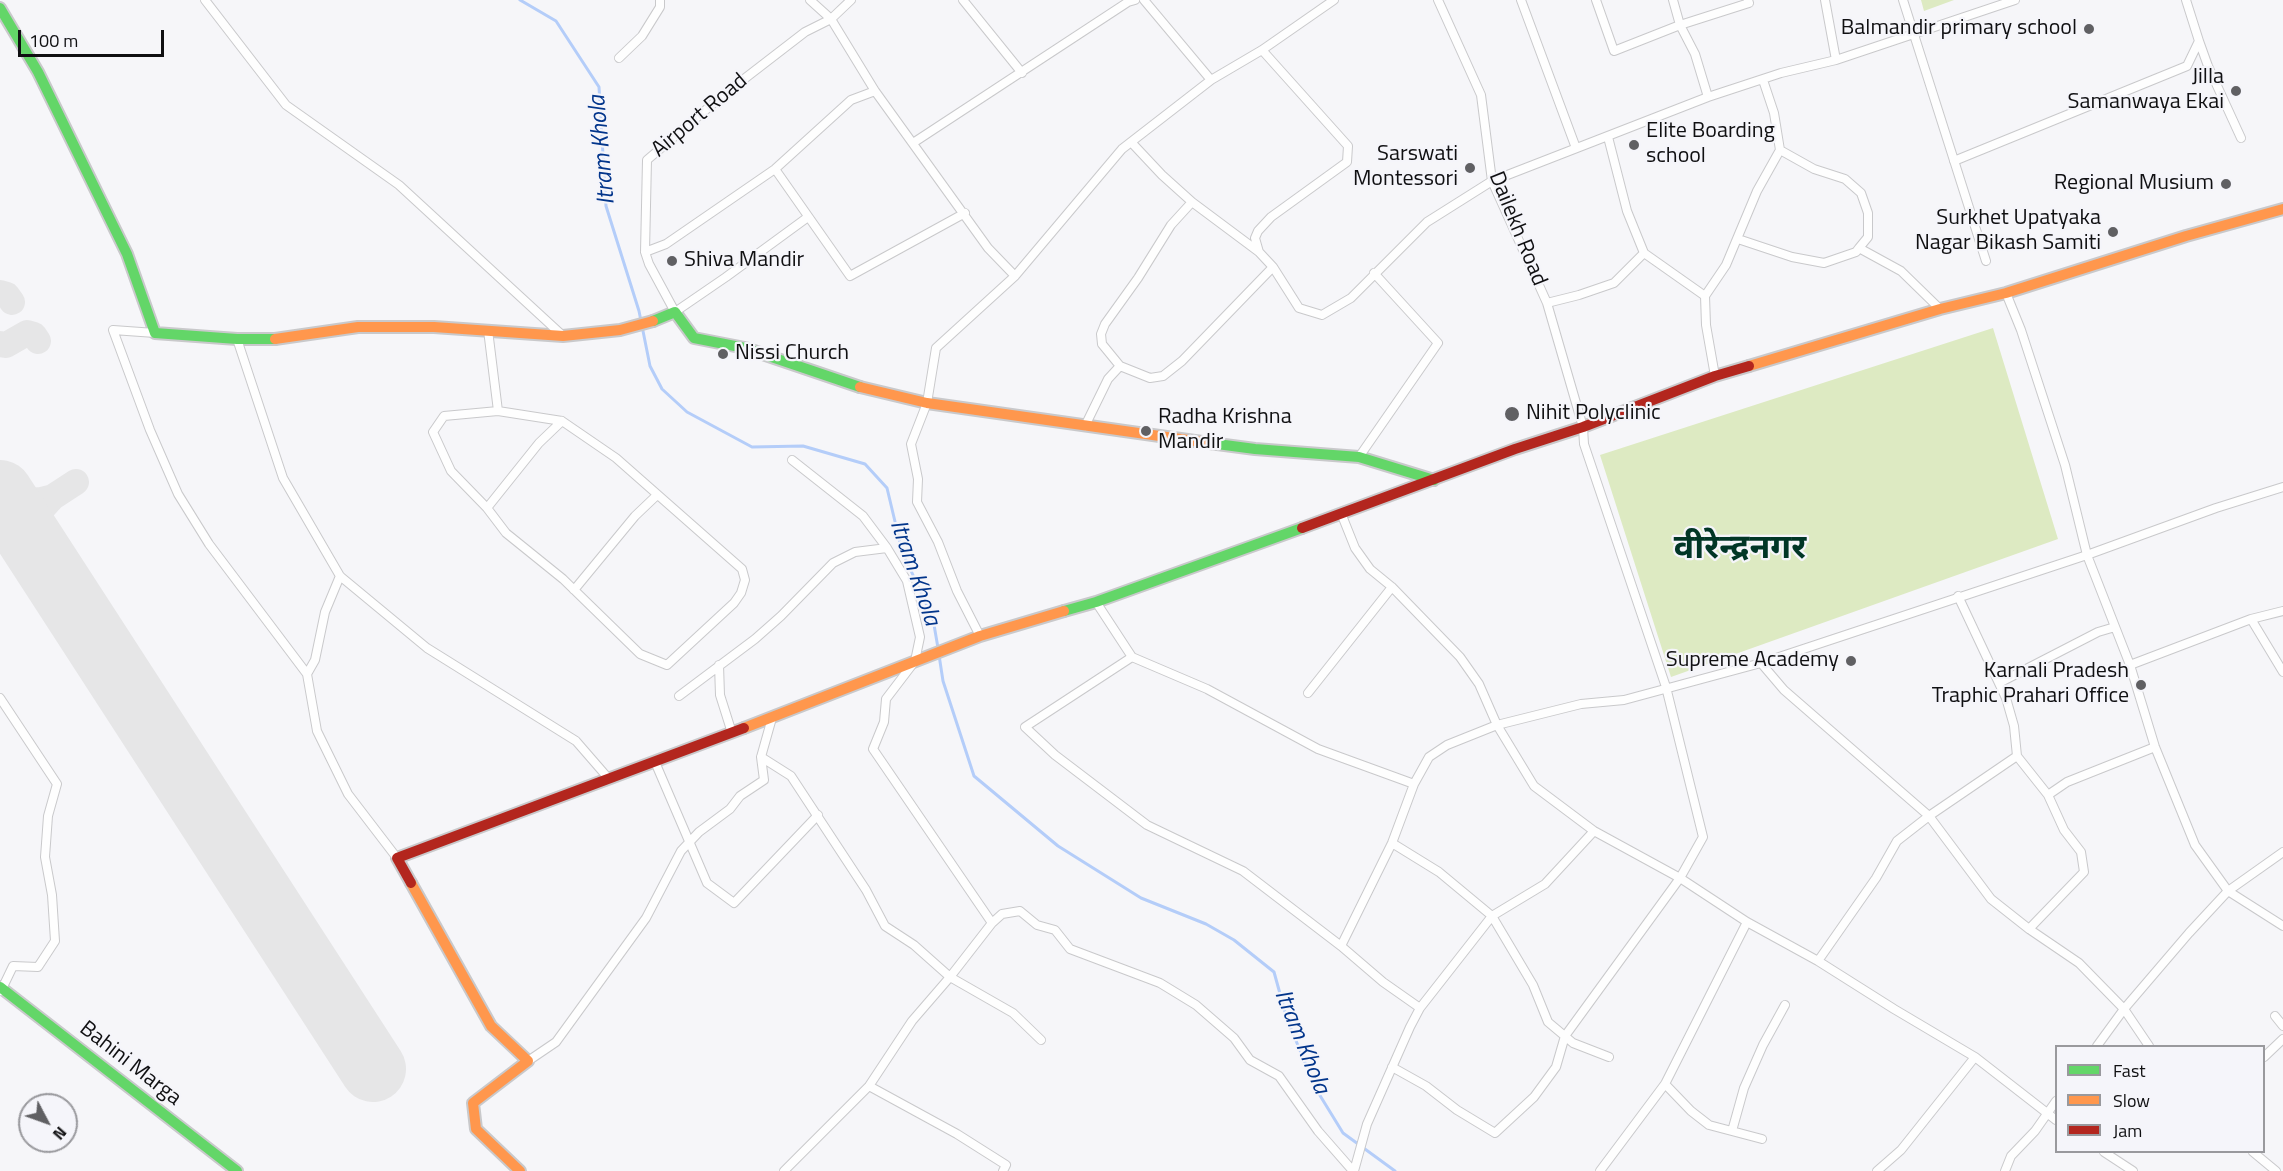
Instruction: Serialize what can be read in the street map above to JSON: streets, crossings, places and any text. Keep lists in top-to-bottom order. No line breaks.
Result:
{"streets":{"street":["Airport Road","Dailekh Road","Bahini Marga"]},"districts":["वीरेन्द्रनगर"],"water":["Itram Khola"],"places":["Balmandir primary school","Jilla Samanwaya Ekai","Elite Boarding school","Sarswati Montessori","Regional Musium","Surkhet Upatyaka Nagar Bikash Samiti","Shiva Mandir","Nissi Church","Nihit Polyclinic","Radha Krishna Mandir","Supreme Academy","Karnali Pradesh Traphic Prahari Office"],"legend":["Fast","Slow","Jam"],"scale_bar":"100 m","north":"bottom right"}
